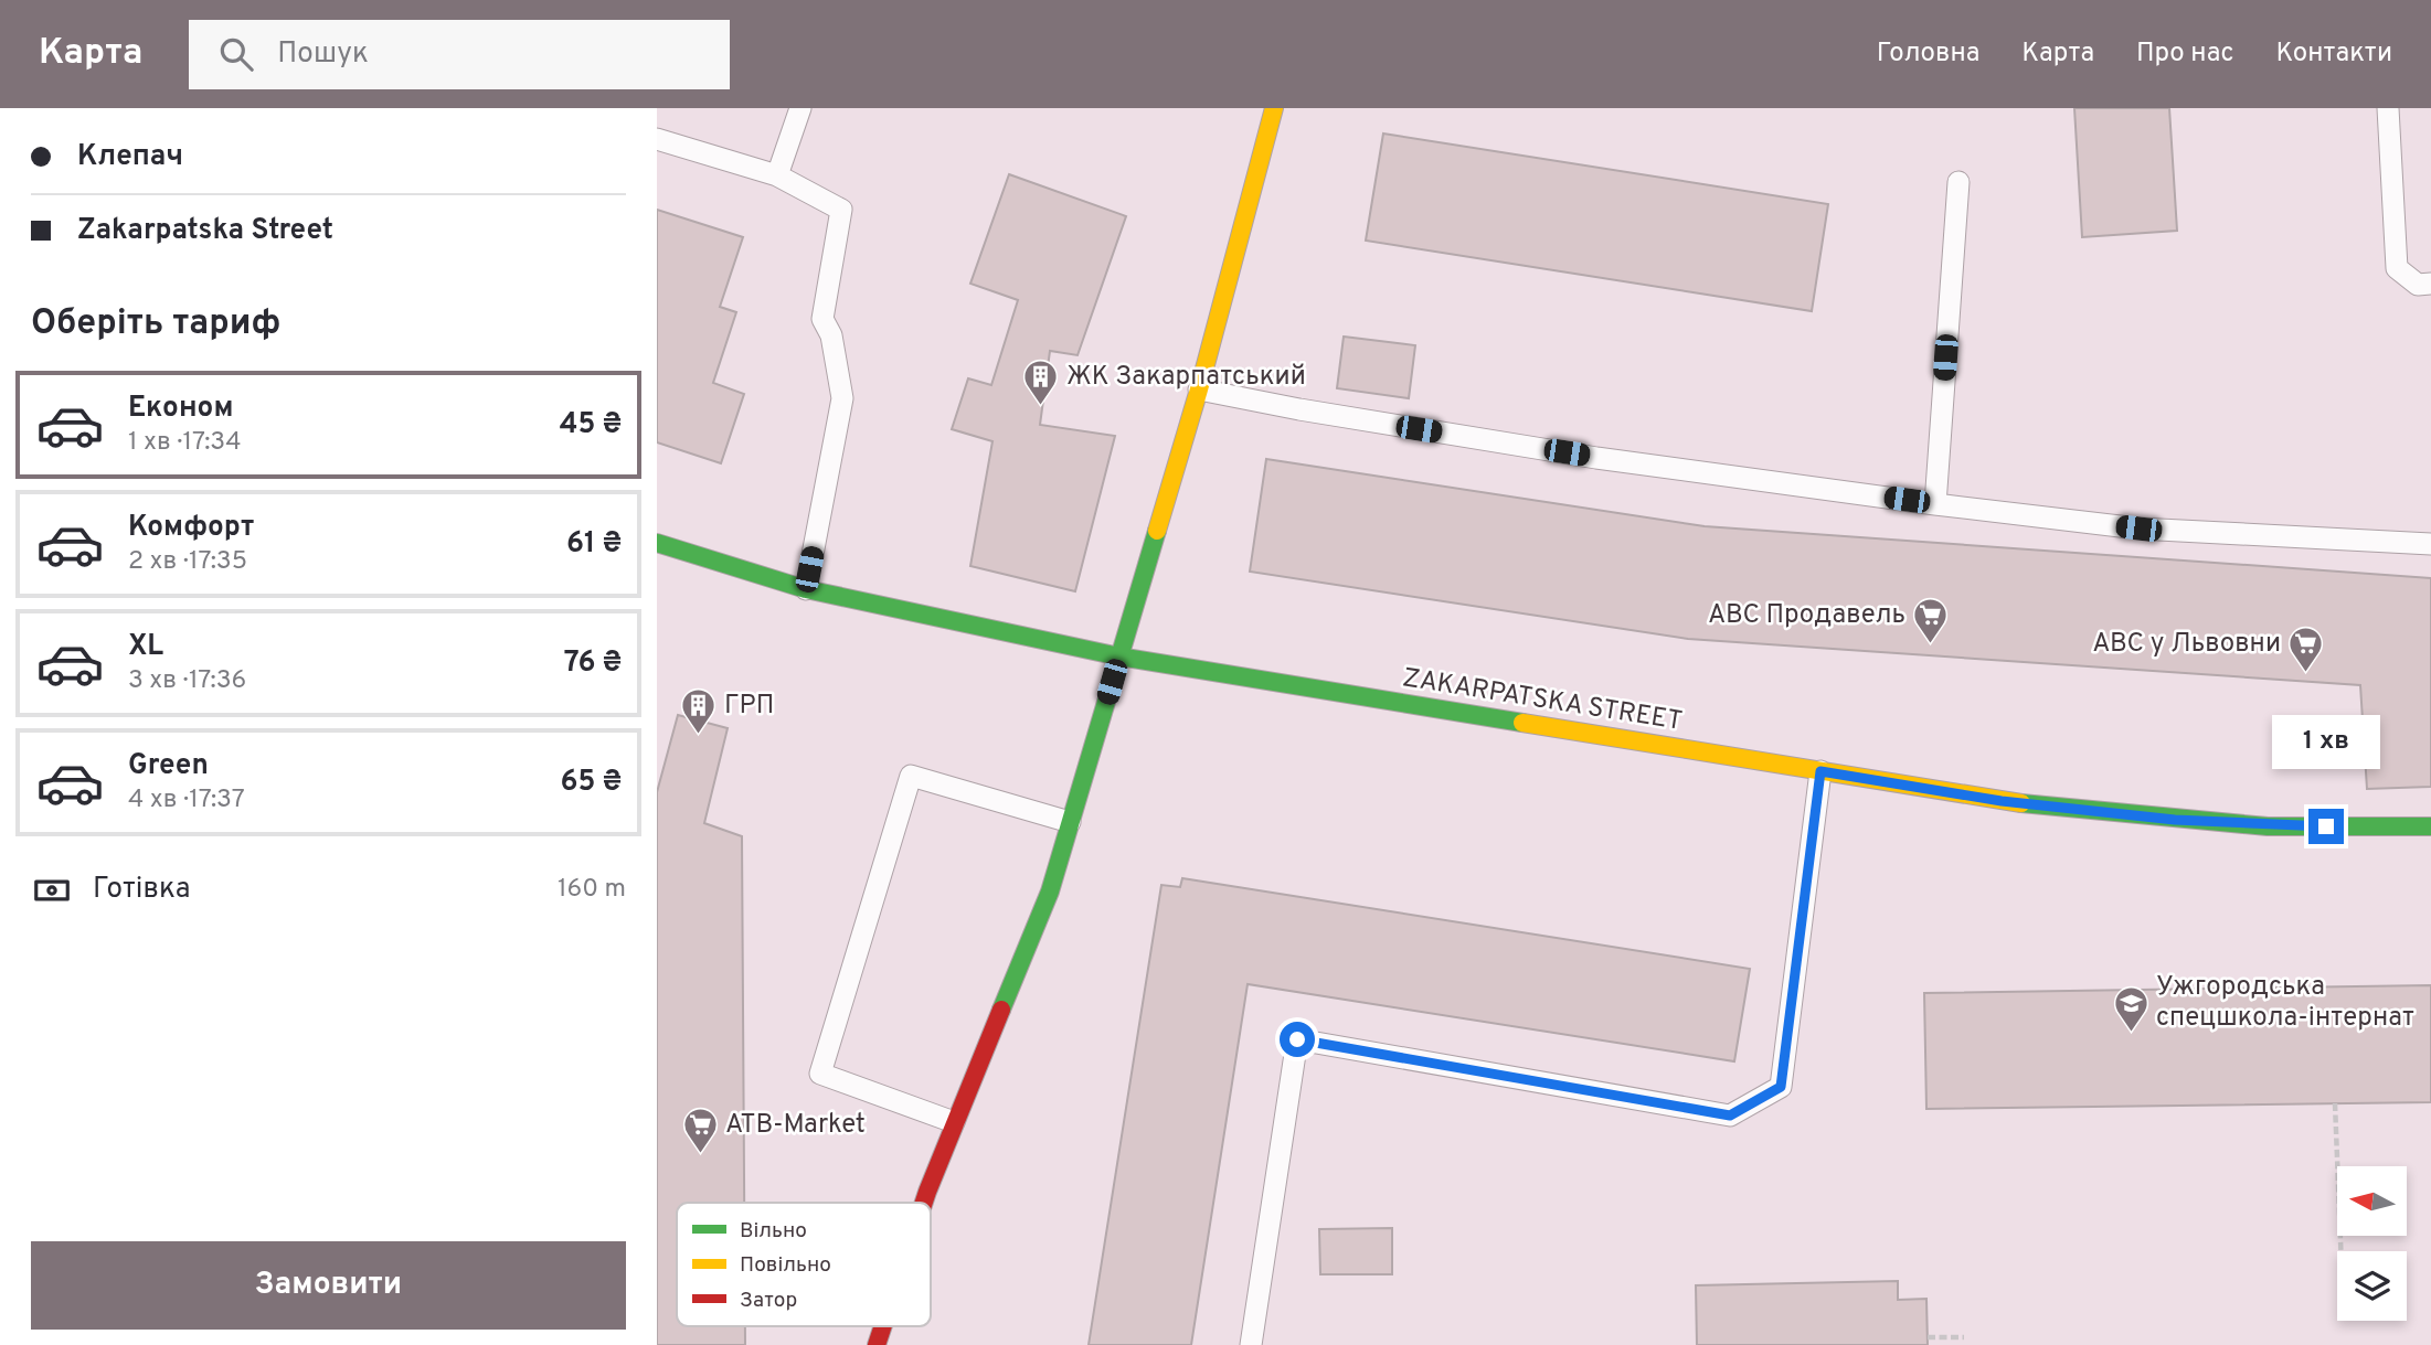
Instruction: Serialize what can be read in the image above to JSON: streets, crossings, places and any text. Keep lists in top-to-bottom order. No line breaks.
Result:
{"streets":{"street":["ZAKARPATSKA STREET"]},"places":{"building":["ЖК Закарпатський","ГРП"],"supermarket":["ABC Продавель","ABC у Львовни","ATB-Market"],"school or university":["Ужгородська спецшкола-інтернат"]},"legend":["Вільно","Повільно","Затор"],"north":"left","page":{"header":"Карта","search":"Пошук","nav":["Головна","Карта","Про нас","Контакти"],"banner":["Клепач","Zakarpatska Street"],"heading":"Оберіть тариф","list":[{"name":"Економ","note":"1 хв · 17:34","value":"45 ₴"},{"name":"Комфорт","note":"2 хв · 17:35","value":"61 ₴"},{"name":"XL","note":"3 хв · 17:36","value":"76 ₴"},{"name":"Green","note":"4 хв · 17:37","value":"65 ₴"}],"bubble":"1 хв","pay":["Готівка","160 m"],"buttons":"Замовити"}}
